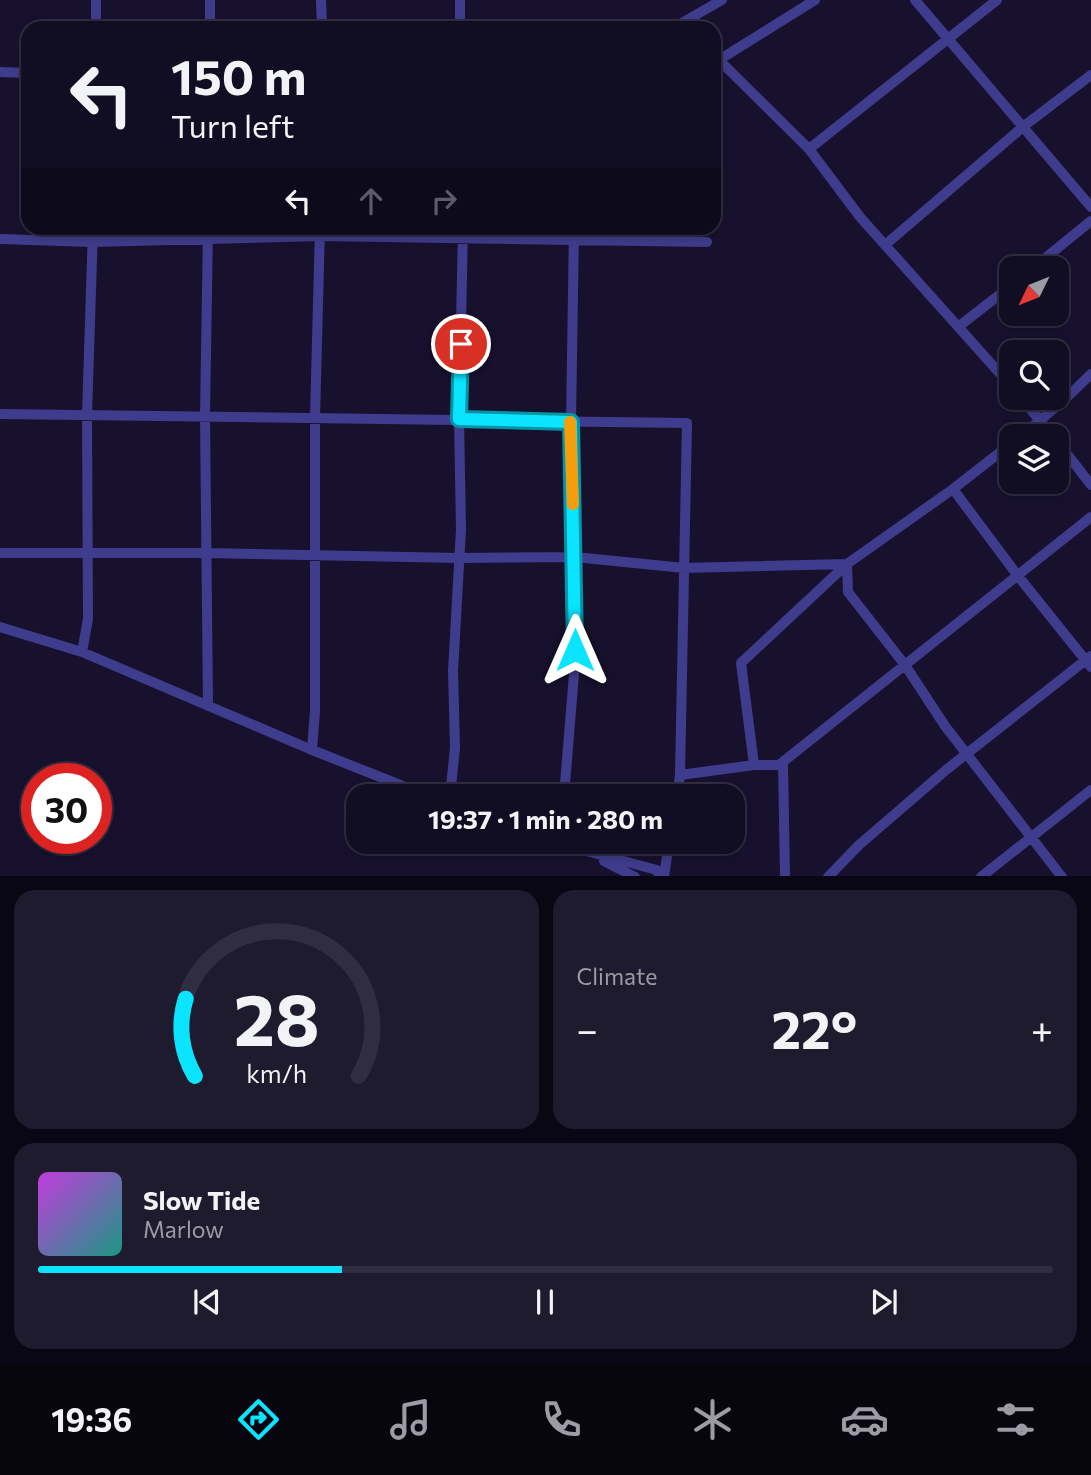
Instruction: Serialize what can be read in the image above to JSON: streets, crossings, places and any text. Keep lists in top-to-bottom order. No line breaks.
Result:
{"north":"bottom left","page":{"turn":["150 m","Turn left"],"limit":"30","trip":"19:37 · 1 min · 280 m","tile":"Climate","heat":["−","22°","+"],"song":["Slow Tide","Marlow"],"tabs":"19:36","gauge":["28","km/h"]}}
